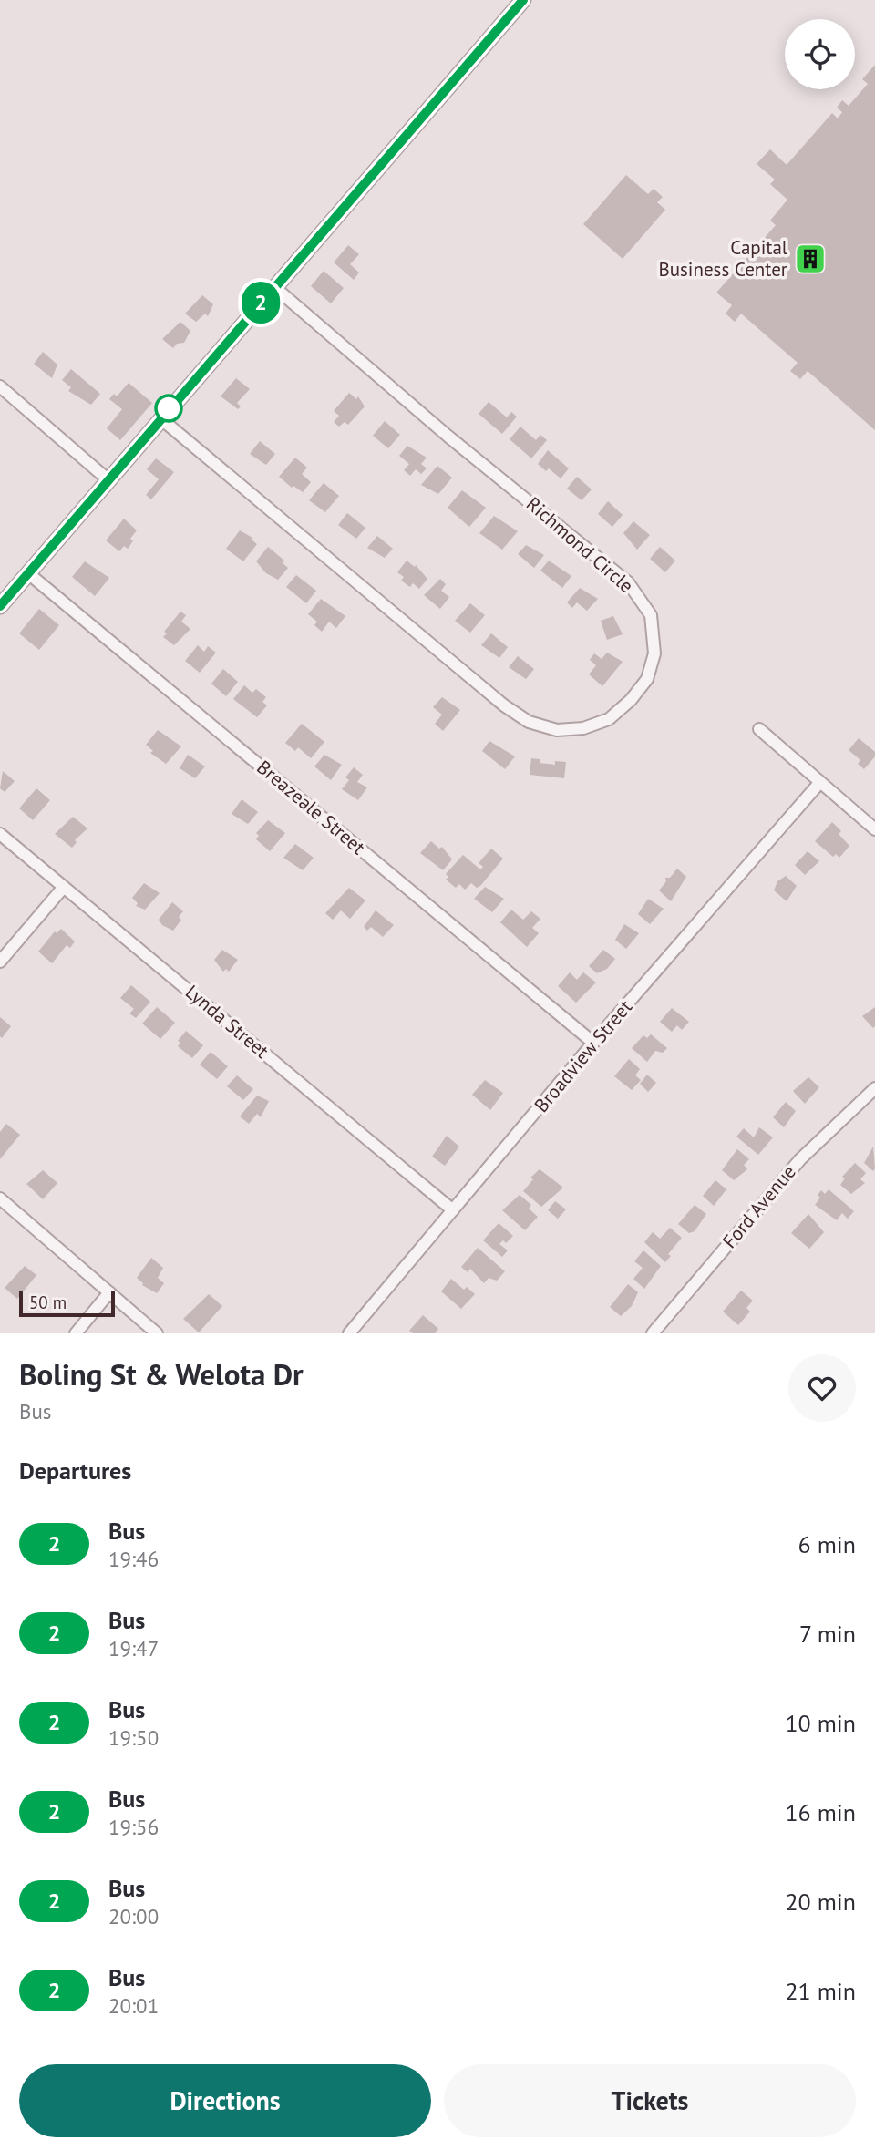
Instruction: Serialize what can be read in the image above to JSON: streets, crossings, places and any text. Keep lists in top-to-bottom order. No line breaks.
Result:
{"streets":{"street":["Richmond Circle","Breazeale Street","Lynda Street","Broadview Street","Ford Avenue"]},"crossings":[["Breazeale Street","Broadview Street"],["Lynda Street","Broadview Street"]],"places":{"building":["Capital Business Center"]},"lines":["bus line 2"],"scale_bar":"50 m","page":{"on_map":"2","scale":"50 m","heading":[["Boling St & Welota Dr","Bus"],"Departures"],"list":[{"mark":"2","name":"Bus","note":"19:46","value":"6 min"},{"mark":"2","name":"Bus","note":"19:47","value":"7 min"},{"mark":"2","name":"Bus","note":"19:50","value":"10 min"},{"mark":"2","name":"Bus","note":"19:56","value":"16 min"},{"mark":"2","name":"Bus","note":"20:00","value":"20 min"},{"mark":"2","name":"Bus","note":"20:01","value":"21 min"}],"buttons":["Directions","Tickets"]}}
